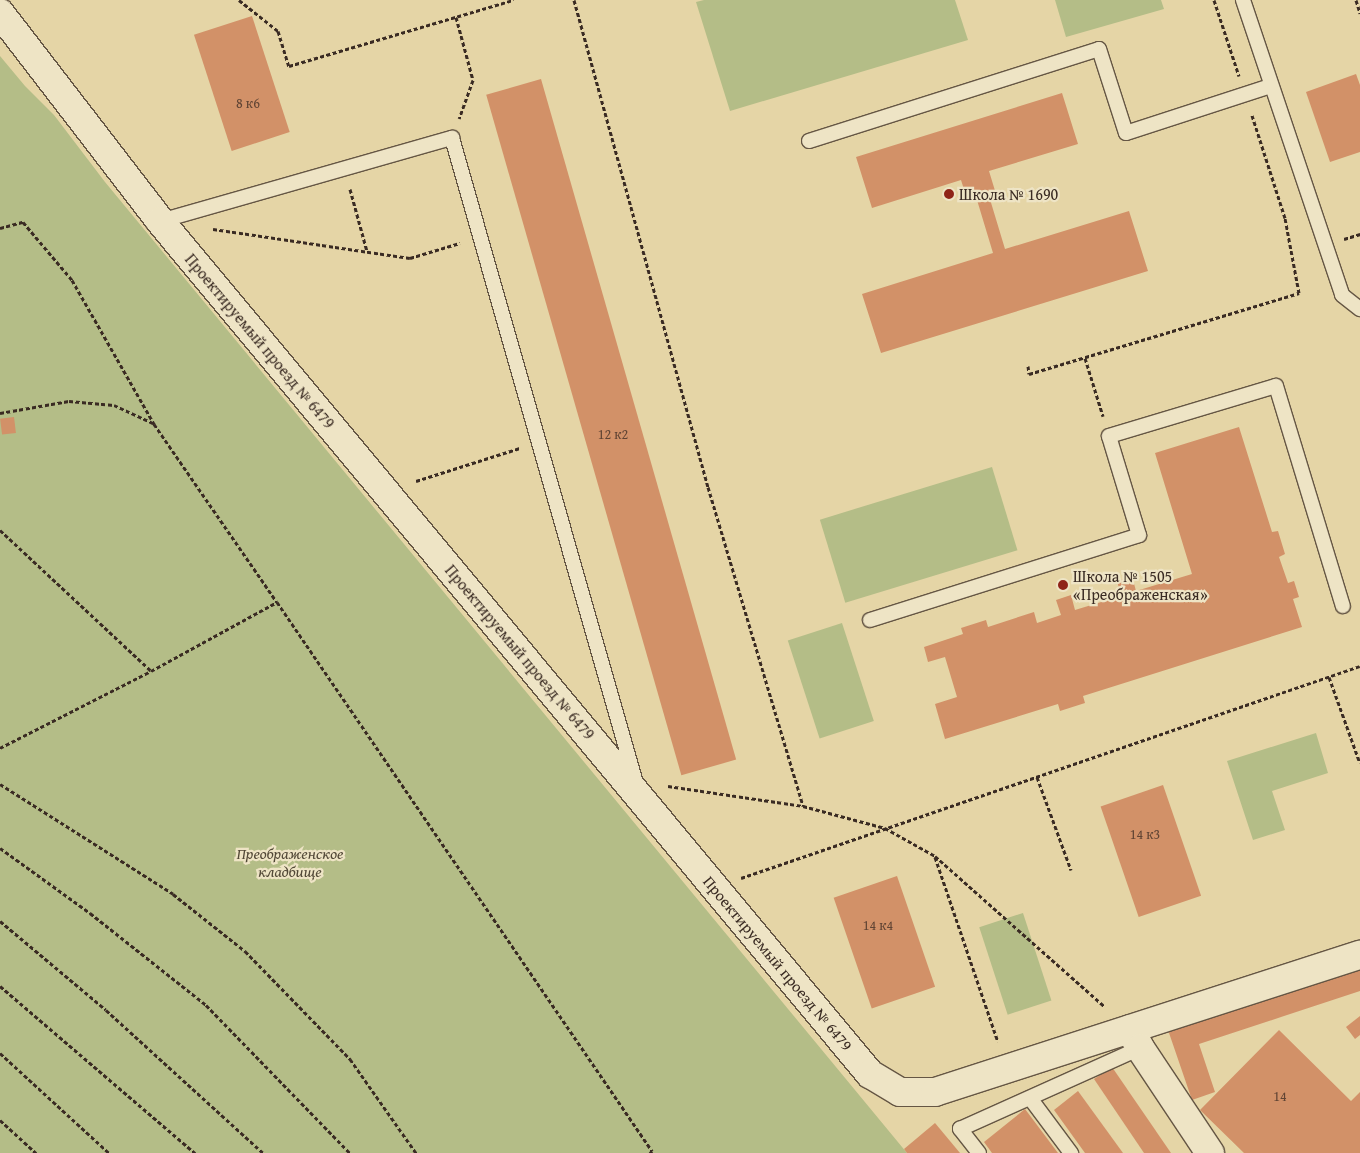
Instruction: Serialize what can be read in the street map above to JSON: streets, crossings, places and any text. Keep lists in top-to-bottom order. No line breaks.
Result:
{"streets":{"street":["Проектируемый проезд № 6479"]},"parks":["Преображенское кладбище"],"places":["Школа № 1690","Школа № 1505 «Преображенская»"],"house_numbers":["8 к6","12 к2","14 к3","14 к4","14"]}
